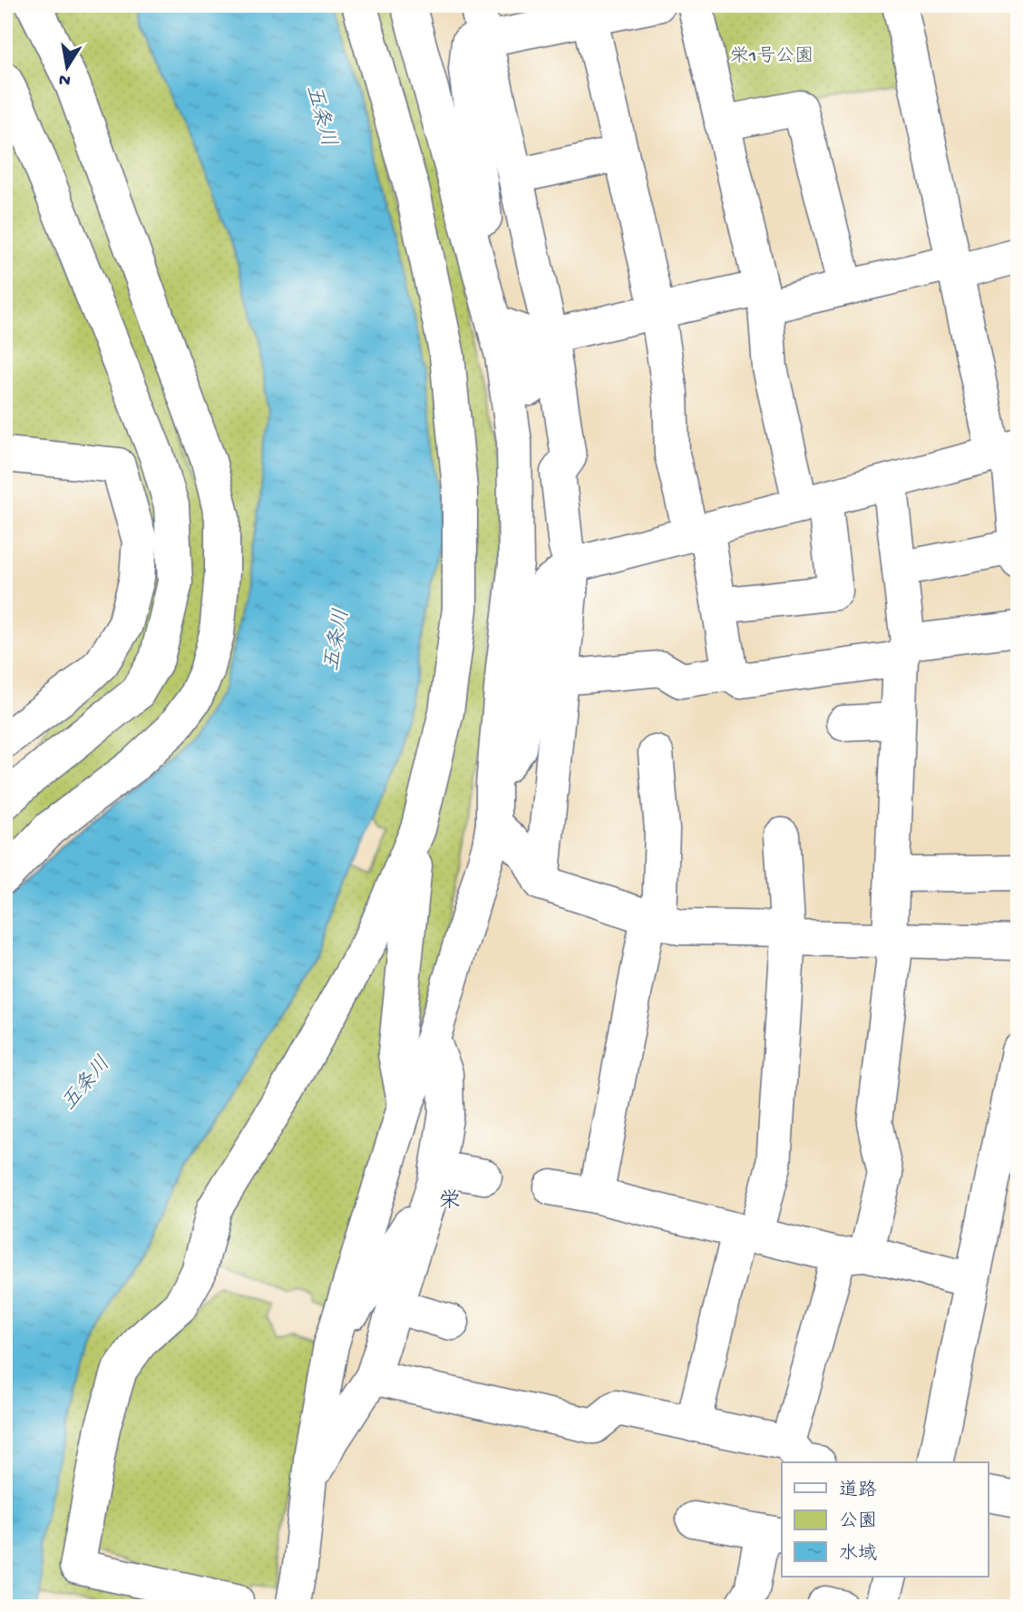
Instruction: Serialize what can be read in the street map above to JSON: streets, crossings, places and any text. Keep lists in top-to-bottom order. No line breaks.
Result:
{"districts":["栄"],"water":["五条川"],"parks":["栄1号公園"],"legend":["道路","公園","水域"],"north":"bottom"}
